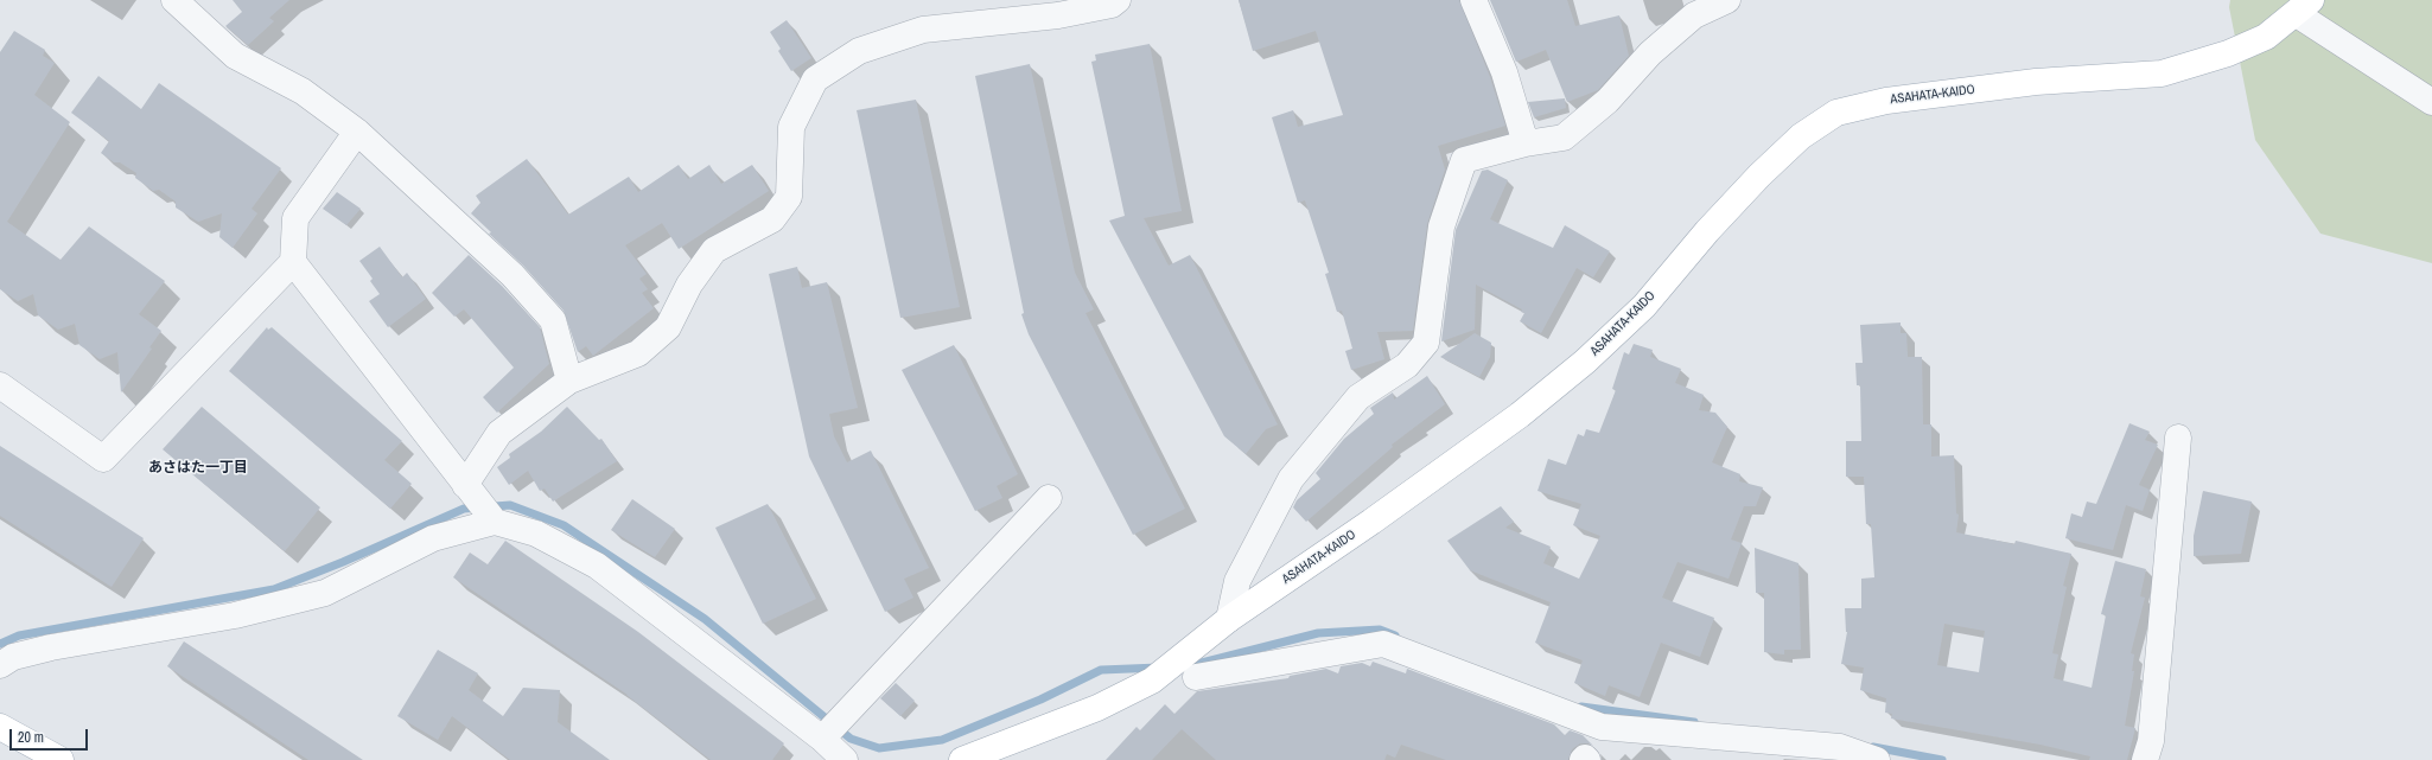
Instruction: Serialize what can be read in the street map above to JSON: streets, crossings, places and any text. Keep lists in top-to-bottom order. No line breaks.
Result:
{"streets":{"main road":["ASAHATA-KAIDO"]},"districts":["あさはた一丁目"],"scale_bar":"20 m"}
